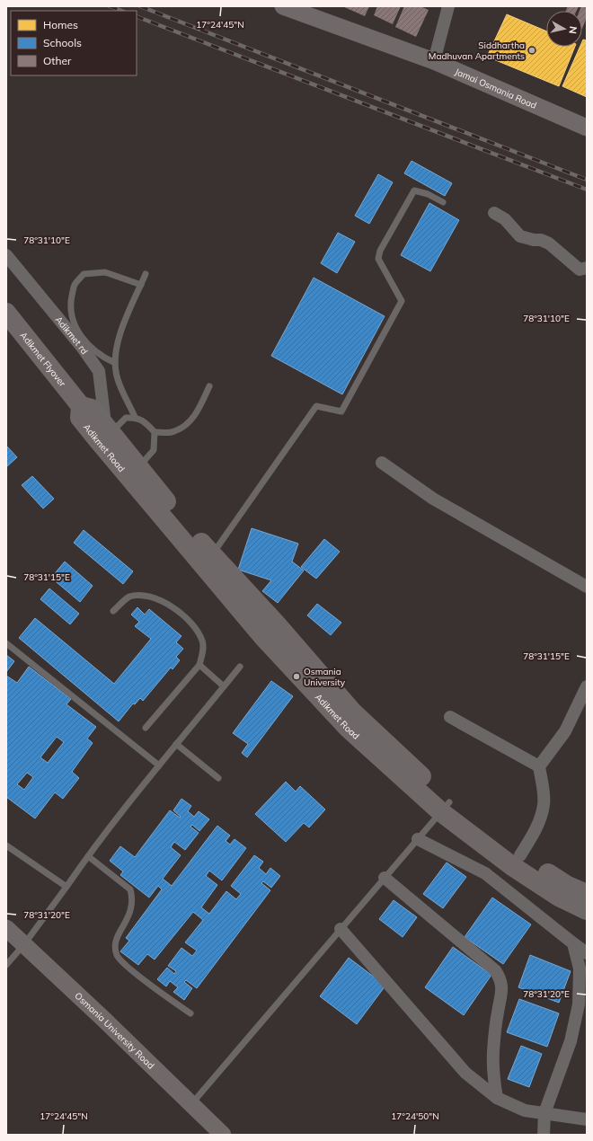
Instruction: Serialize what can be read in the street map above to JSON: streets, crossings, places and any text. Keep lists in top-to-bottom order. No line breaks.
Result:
{"streets":{"main road":["Adikmet Flyover","Adikmet Road"],"street":["Jamai Osmania Road","Adikmet rd","Osmania University Road"]},"crossings":[["Adikmet rd","Adikmet Road"],["Adikmet Flyover","Adikmet Road"]],"places":["Siddhartha Madhuvan Apartments","Osmania University"],"legend":["Homes","Schools","Other"],"north":"right","coordinates":["17°24'45\"N","78°31'10\"E","78°31'15\"E","78°31'20\"E","17°24'50\"N"]}
